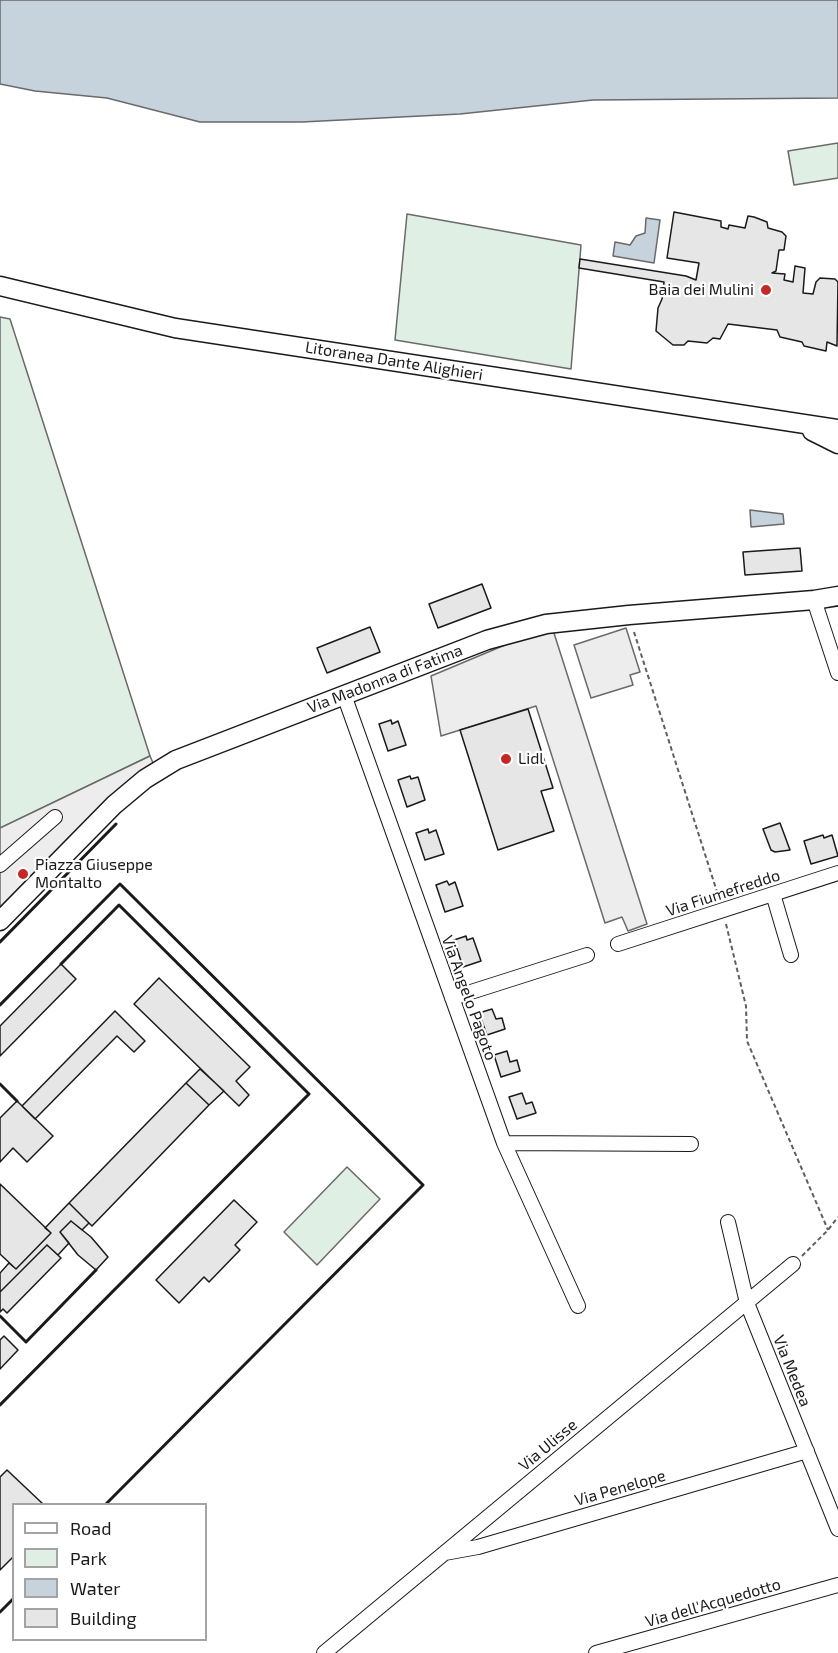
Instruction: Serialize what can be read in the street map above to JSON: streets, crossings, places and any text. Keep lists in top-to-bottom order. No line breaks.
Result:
{"streets":{"street":["Litoranea Dante Alighieri","Via Madonna di Fatima","Via Fiumefreddo","Via Angelo Pagoto","Via Medea","Via Ulisse","Via Penelope","Via dell'Acquedotto"]},"crossings":[["Via Madonna di Fatima","Via Angelo Pagoto"],["Via Medea","Via Ulisse"],["Via Medea","Via Penelope"],["Via Ulisse","Via Penelope"]],"places":["Baia dei Mulini","Lidl","Piazza Giuseppe Montalto"],"legend":["Road","Park","Water","Building"]}
